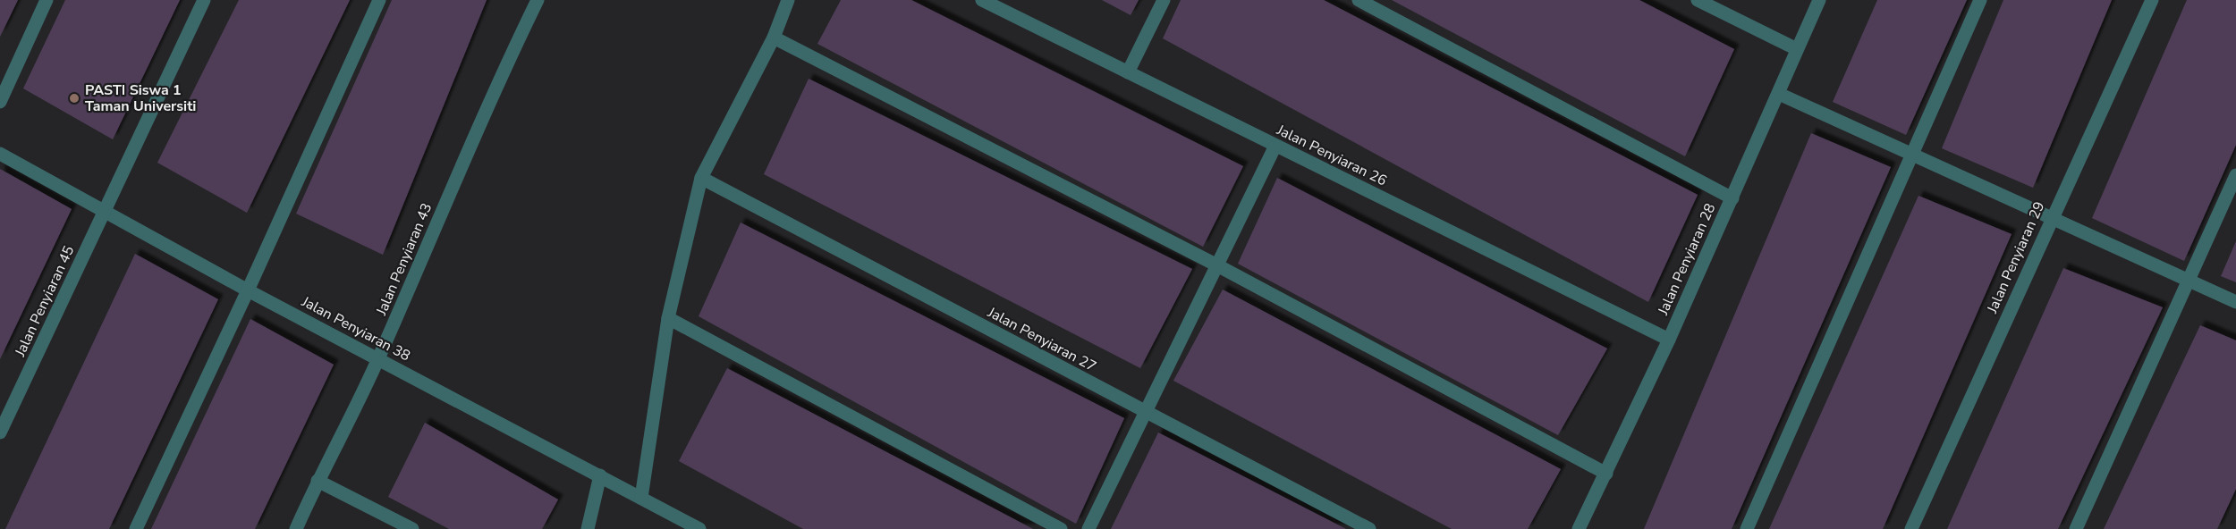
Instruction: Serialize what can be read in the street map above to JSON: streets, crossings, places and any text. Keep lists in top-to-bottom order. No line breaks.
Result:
{"streets":{"street":["Jalan Penyiaran 26","Jalan Penyiaran 29","Jalan Penyiaran 43","Jalan Penyiaran 28","Jalan Penyiaran 45","Jalan Penyiaran 38","Jalan Penyiaran 27"]},"crossings":[["Jalan Penyiaran 26","Jalan Penyiaran 28"],["Jalan Penyiaran 43","Jalan Penyiaran 38"],["Jalan Penyiaran 45","Jalan Penyiaran 38"]],"places":["PASTI Siswa 1 Taman Universiti"]}
